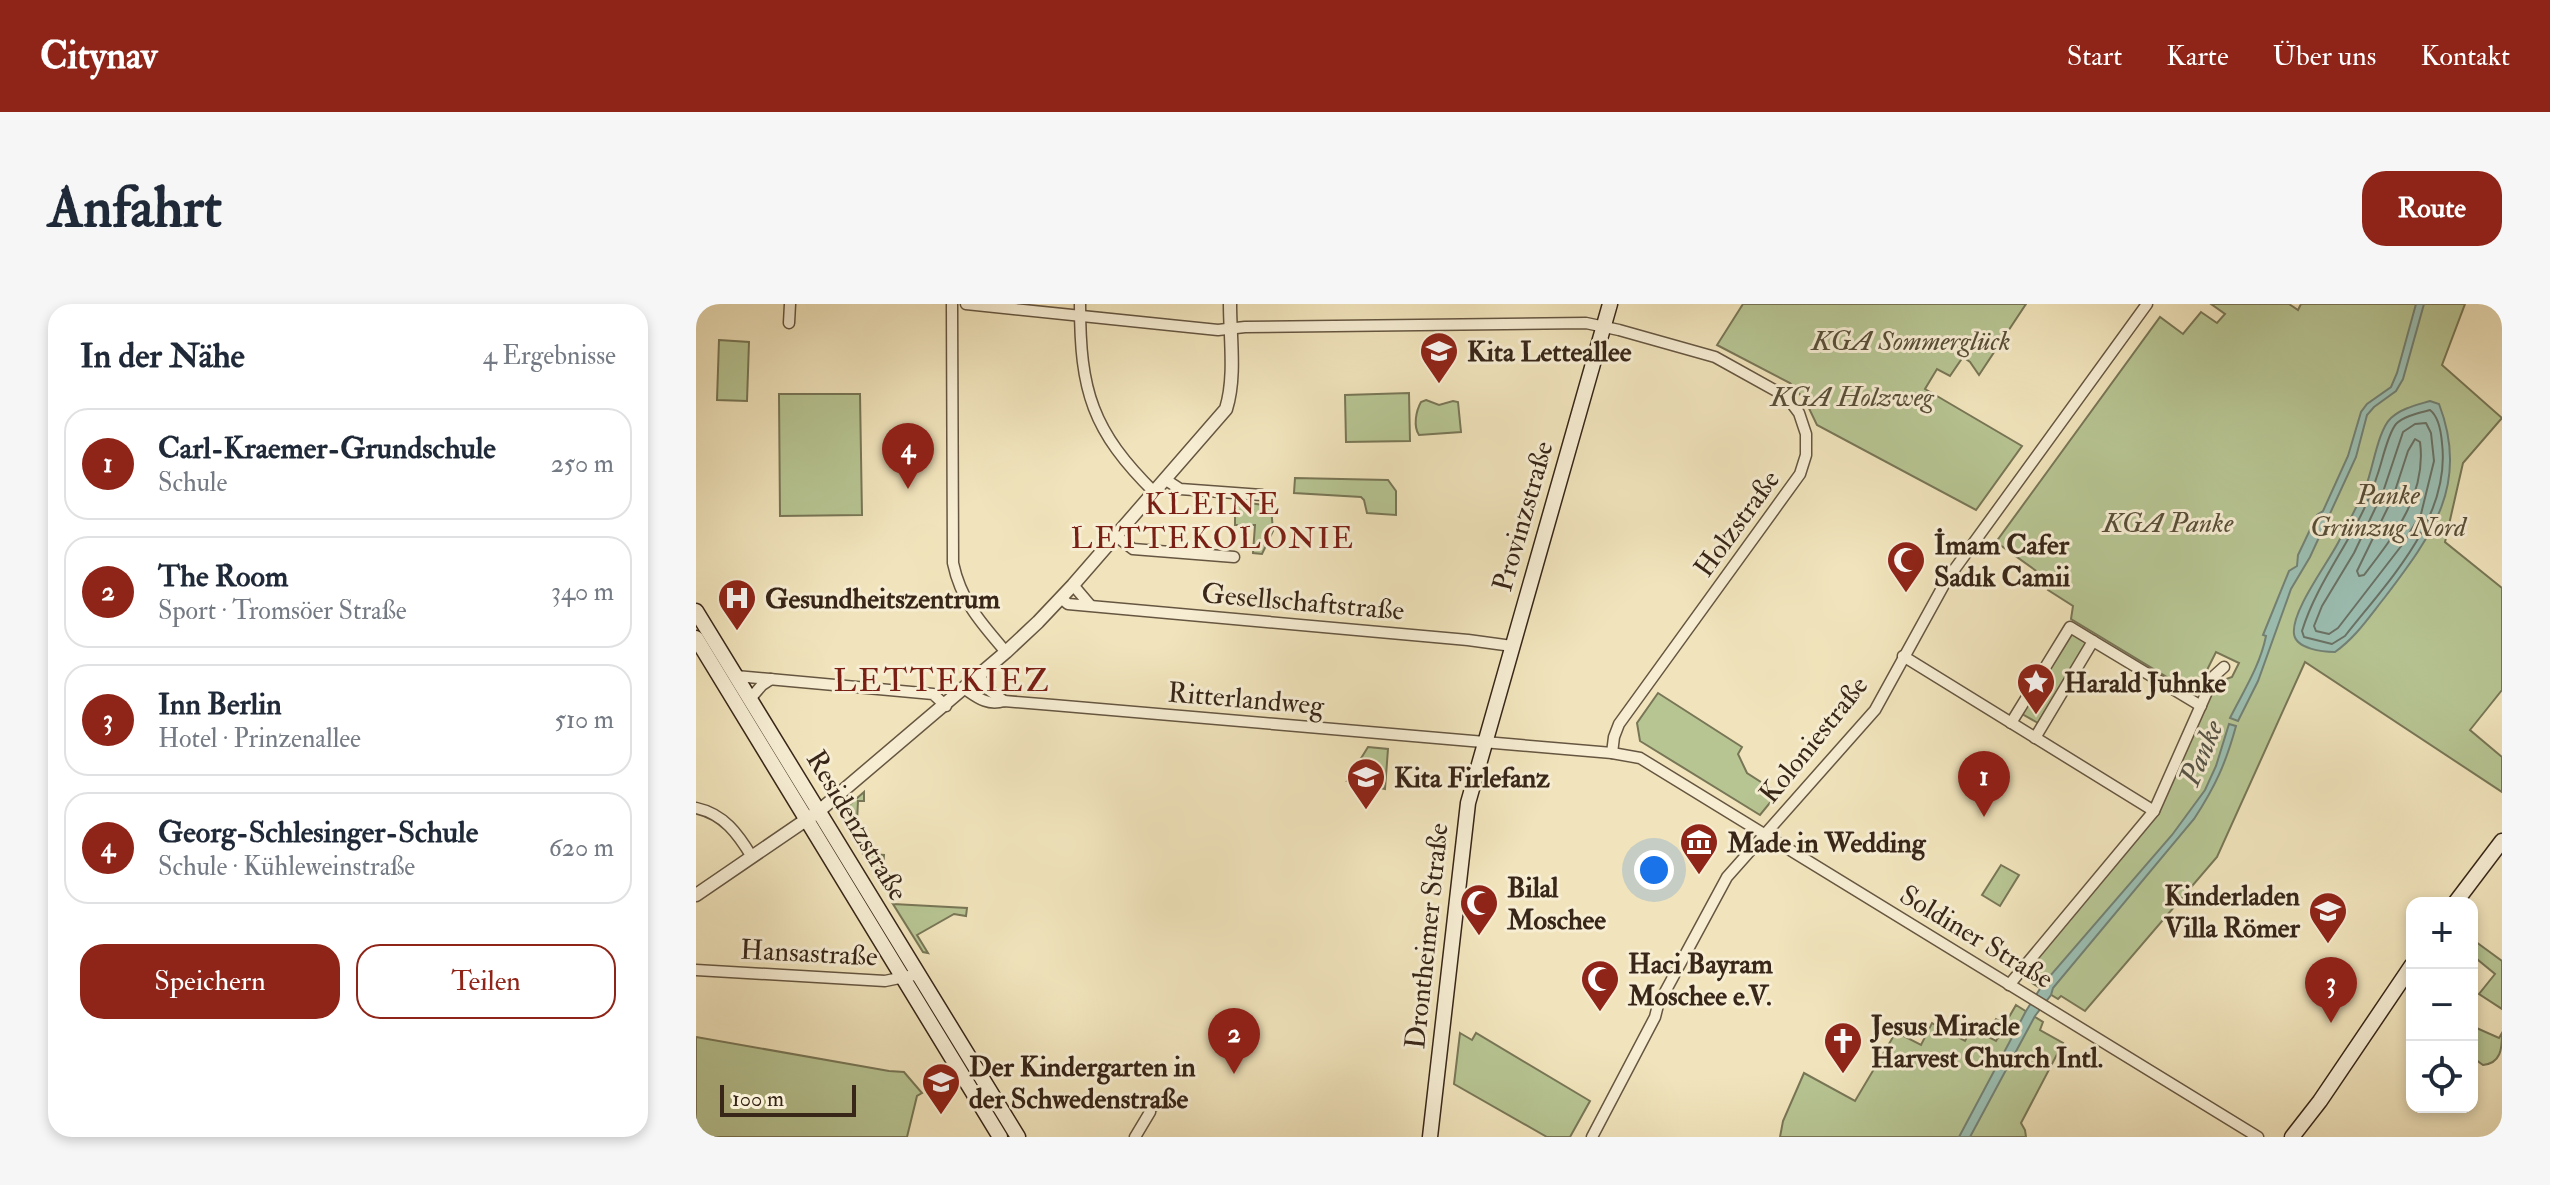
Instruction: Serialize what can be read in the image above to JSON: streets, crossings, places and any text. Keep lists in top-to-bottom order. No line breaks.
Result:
{"streets":{"main road":["Provinzstraße","Residenzstraße","Drontheimer Straße"],"street":["Holzstraße","Gesellschaftstraße","Ritterlandweg","Koloniestraße","Soldiner Straße","Hansastraße"]},"crossings":[["Provinzstraße","Holzstraße"],["Provinzstraße","Gesellschaftstraße"],["Provinzstraße","Ritterlandweg"],["Provinzstraße","Drontheimer Straße"],["Provinzstraße","Soldiner Straße"],["Holzstraße","Soldiner Straße"],["Ritterlandweg","Drontheimer Straße"],["Ritterlandweg","Soldiner Straße"],["Koloniestraße","Soldiner Straße"],["Residenzstraße","Hansastraße"],["Drontheimer Straße","Soldiner Straße"]],"districts":["KLEINE LETTEKOLONIE","LETTEKIEZ"],"water":["Panke"],"parks":["KGA Sommerglück","KGA Holzweg","Panke Grünzug Nord","KGA Panke"],"places":{"school or university":["Kita Letteallee","Kita Firlefanz","Kinderladen Villa Römer","Der Kindergarten in der Schwedenstraße"],"mosque":["İmam Cafer Sadık Camii","Bilal Moschee","Haci Bayram Moschee e.V."],"hospital":["Gesundheitszentrum"],"place":["Harald Juhnke"],"museum":["Made in Wedding"],"church":["Jesus Miracle Harvest Church Intl."]},"scale_bar":"100 m","page":{"header":"Citynav","nav":["Start","Karte","Über uns","Kontakt"],"buttons":["Route",["Speichern","Teilen"]],"title":"Anfahrt","heading":["In der Nähe","4 Ergebnisse"],"list":[{"mark":"1","name":"Carl-Kraemer-Grundschule","note":"Schule","value":"250 m"},{"mark":"2","name":"The Room","note":"Sport · Tromsöer Straße","value":"340 m"},{"mark":"3","name":"Inn Berlin","note":"Hotel · Prinzenallee","value":"510 m"},{"mark":"4","name":"Georg-Schlesinger-Schule","note":"Schule · Kühleweinstraße","value":"620 m"}],"pins":["4","1","3","2"],"map_buttons":["+","−"],"scale":"100 m"}}
